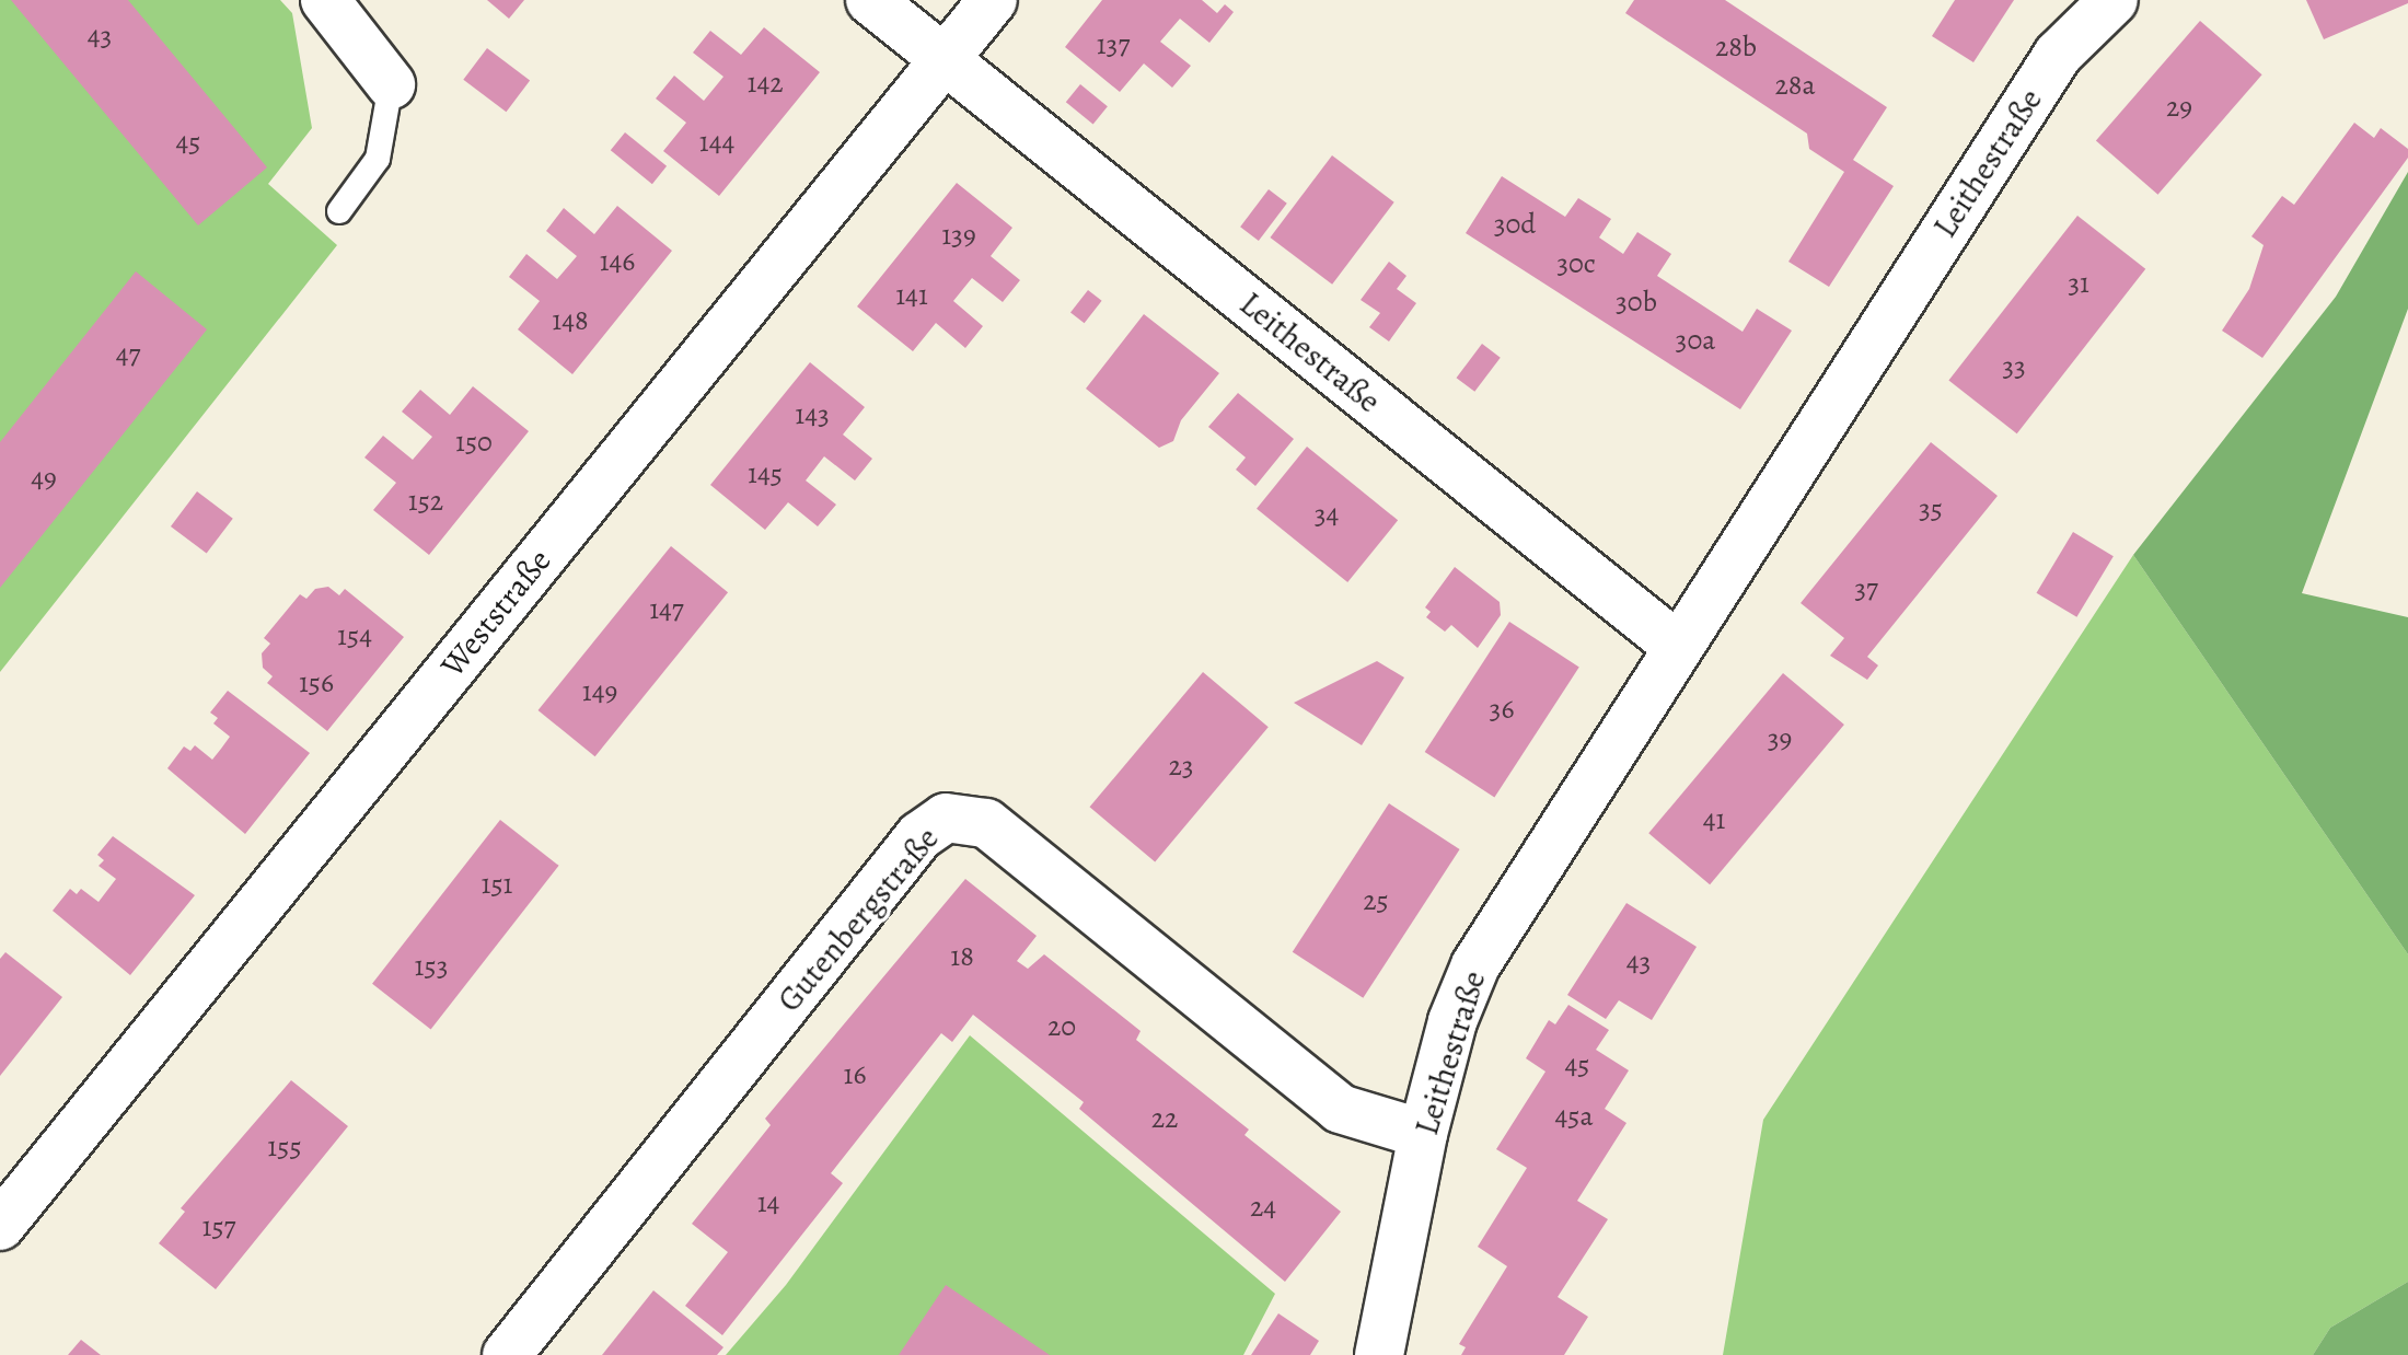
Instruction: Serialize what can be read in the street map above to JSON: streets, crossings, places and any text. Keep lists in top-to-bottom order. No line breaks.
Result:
{"streets":{"street":["Leithestraße","Weststraße","Gutenbergstraße"]},"crossings":[["Leithestraße","Weststraße"],["Leithestraße","Gutenbergstraße"]],"house_numbers":["43","137","28b","142","28a","29","45","144","30d","139","146","30c","31","141","30b","148","30a","47","33","143","150","145","49","152","35","34","37","147","154","156","149","36","39","23","41","151","25","18","43","153","20","45","16","45a","22","155","14","24","157"]}
